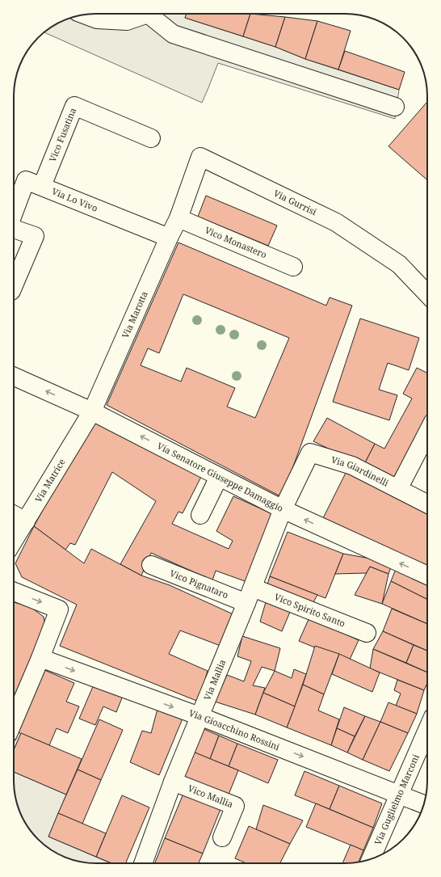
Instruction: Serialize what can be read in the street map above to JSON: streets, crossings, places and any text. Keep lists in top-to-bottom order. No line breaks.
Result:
{"streets":{"street":["Vico Fusatina","Via Lo Vivo","Via Gurrisi","Vico Monastero","Via Marotta","Via Giardinelli","Via Senatore Giuseppe Damaggio","Via Matrice","Vico Pignataro","Vico Spirito Santo","Via Mallia","Via Gioacchino Rossini","Vico Mallia","Via Guglielmo Marconi"]},"crossings":[["Vico Fusatina","Via Lo Vivo"],["Via Lo Vivo","Via Marotta"],["Via Gurrisi","Vico Monastero"],["Via Gurrisi","Via Marotta"],["Vico Monastero","Via Marotta"],["Via Marotta","Via Senatore Giuseppe Damaggio"],["Via Marotta","Via Matrice"],["Via Giardinelli","Via Senatore Giuseppe Damaggio"],["Via Giardinelli","Via Mallia"],["Via Senatore Giuseppe Damaggio","Via Matrice"],["Via Senatore Giuseppe Damaggio","Via Mallia"],["Vico Pignataro","Vico Spirito Santo"],["Vico Pignataro","Via Mallia"],["Vico Spirito Santo","Via Mallia"],["Via Mallia","Via Gioacchino Rossini"],["Via Mallia","Vico Mallia"],["Via Gioacchino Rossini","Via Guglielmo Marconi"]],"one_way":["Via Senatore Giuseppe Damaggio","Via Gioacchino Rossini"]}
